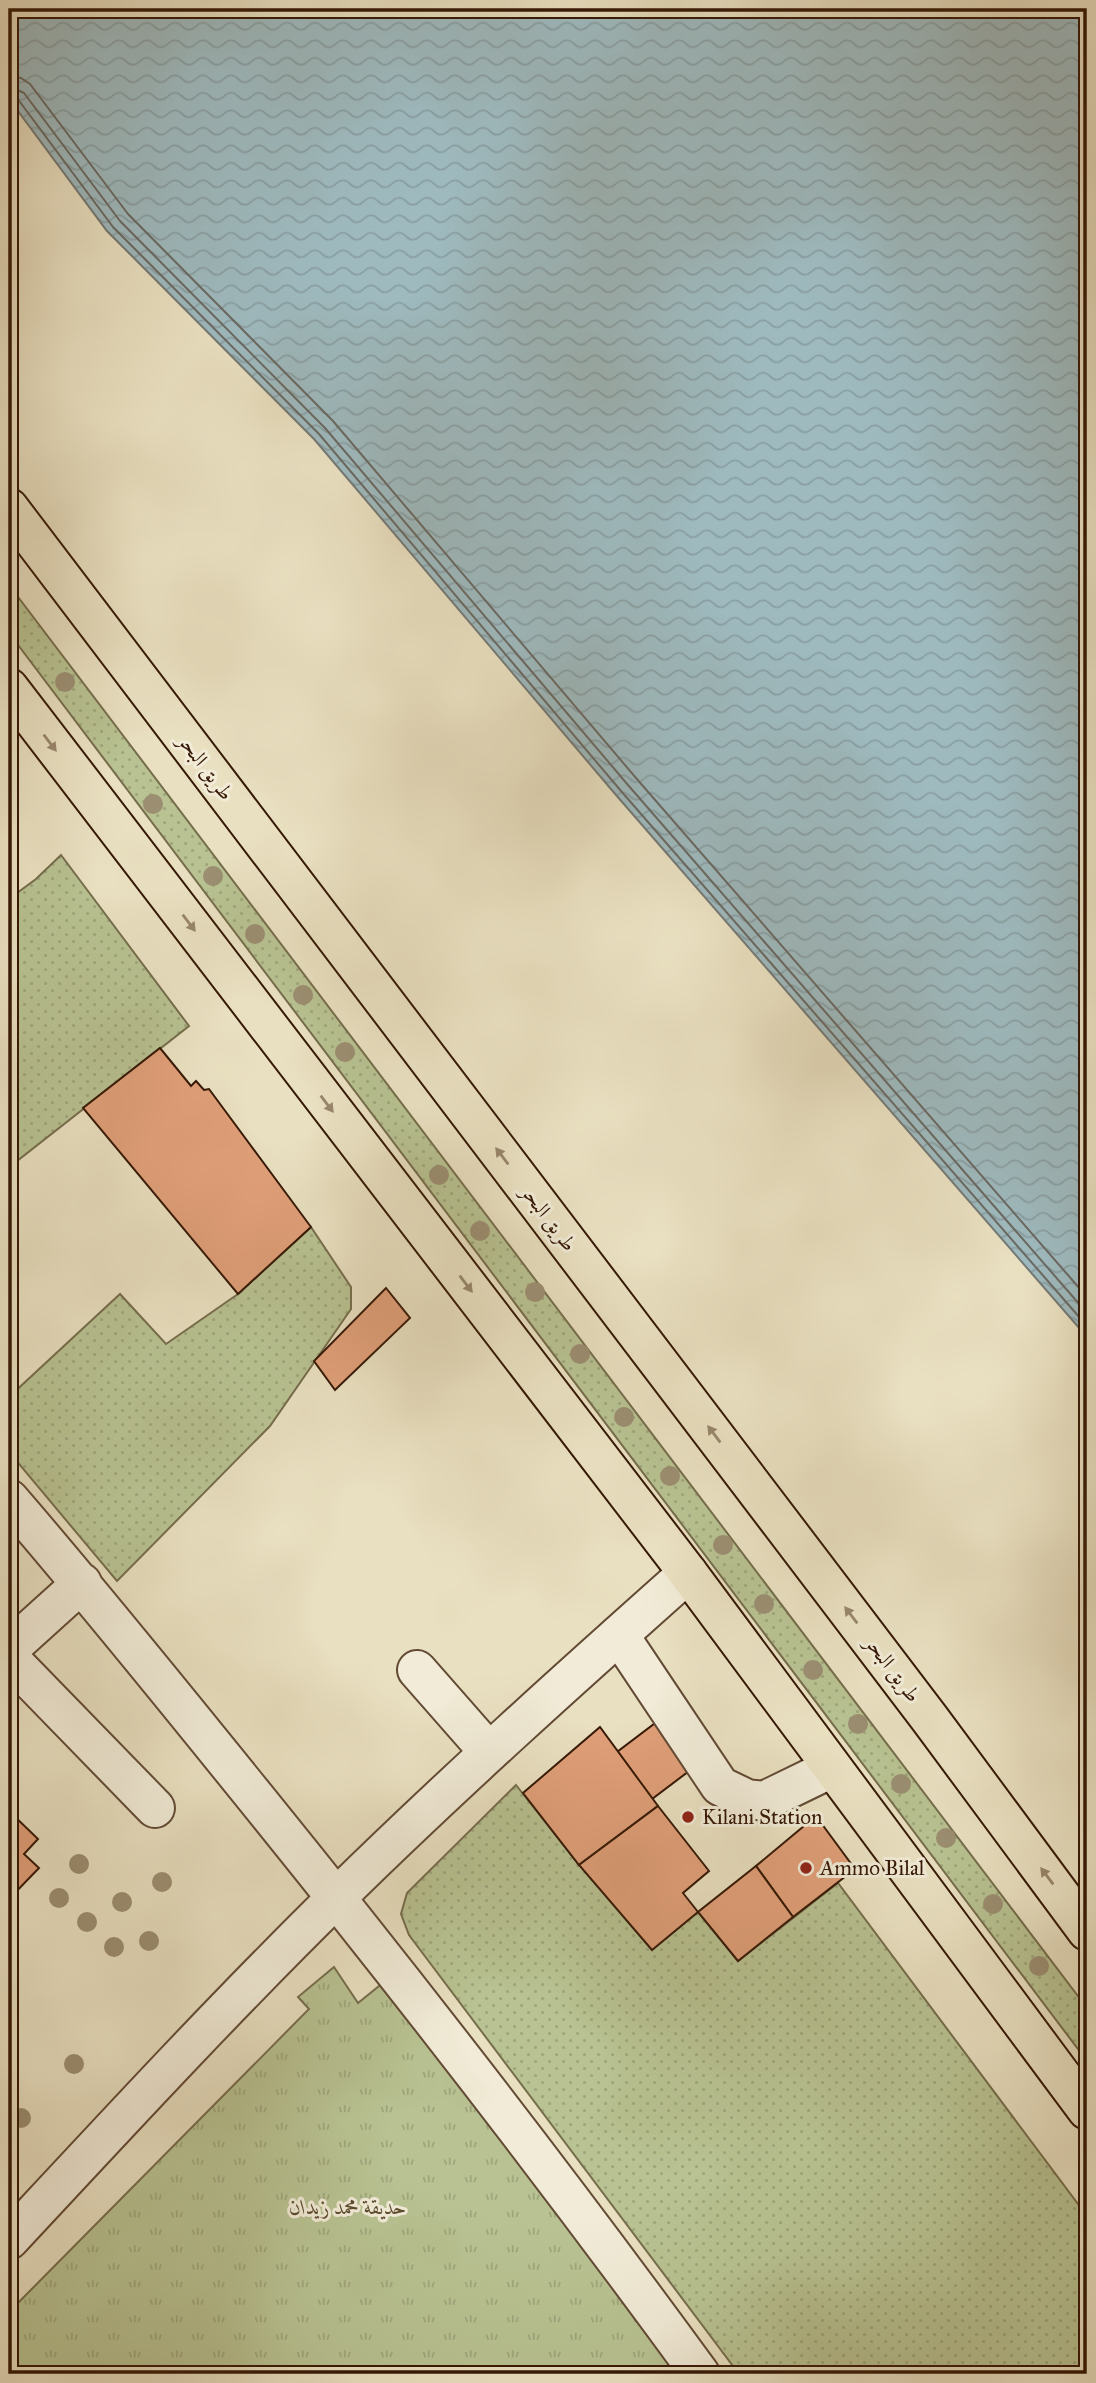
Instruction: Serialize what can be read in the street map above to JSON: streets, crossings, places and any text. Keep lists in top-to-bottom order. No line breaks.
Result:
{"streets":{"highway":["طريق البحر"]},"parks":["حديقة محمد زيدان"],"places":["Kilani Station","Ammo Bilal"]}
